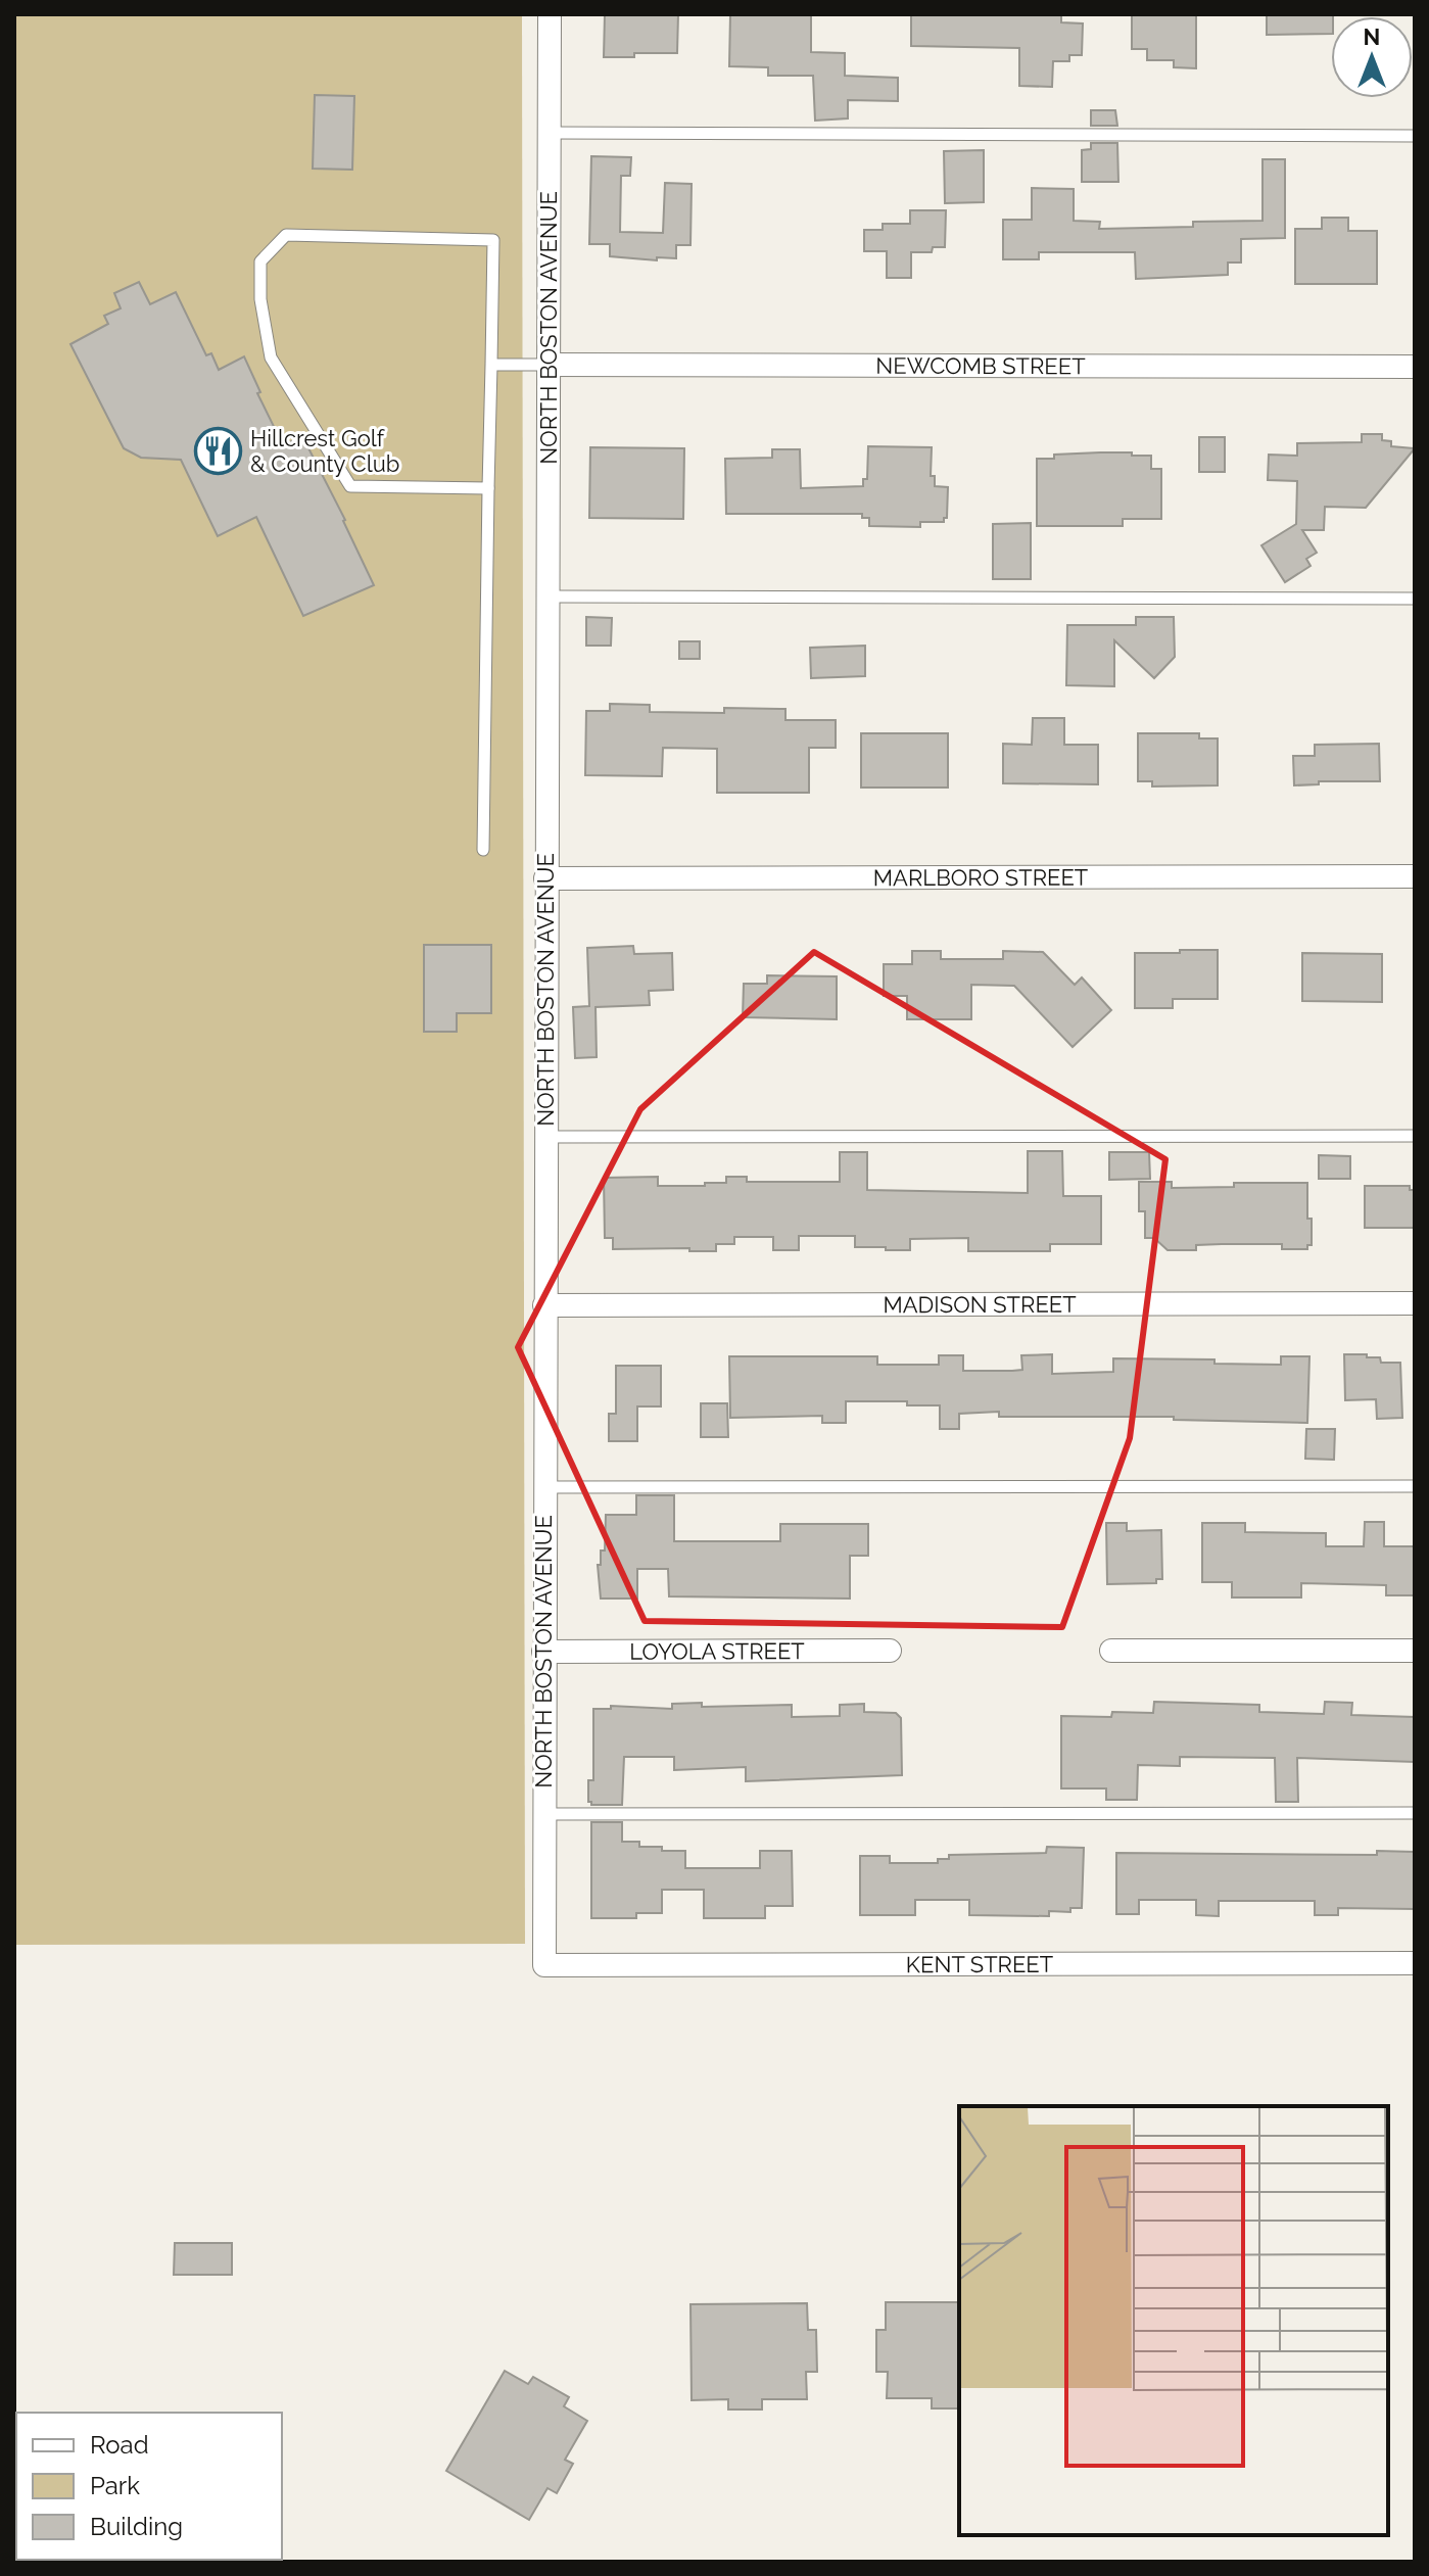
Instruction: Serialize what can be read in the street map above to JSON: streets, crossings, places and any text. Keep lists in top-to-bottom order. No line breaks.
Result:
{"streets":{"street":["NORTH BOSTON AVENUE","NEWCOMB STREET","MARLBORO STREET","MADISON STREET","LOYOLA STREET","KENT STREET"]},"crossings":[["NORTH BOSTON AVENUE","NEWCOMB STREET"],["NORTH BOSTON AVENUE","MARLBORO STREET"],["NORTH BOSTON AVENUE","MADISON STREET"],["NORTH BOSTON AVENUE","LOYOLA STREET"],["NORTH BOSTON AVENUE","KENT STREET"]],"places":{"restaurant":["Hillcrest Golf & County Club"]},"legend":["Road","Park","Building"],"north":"top"}
